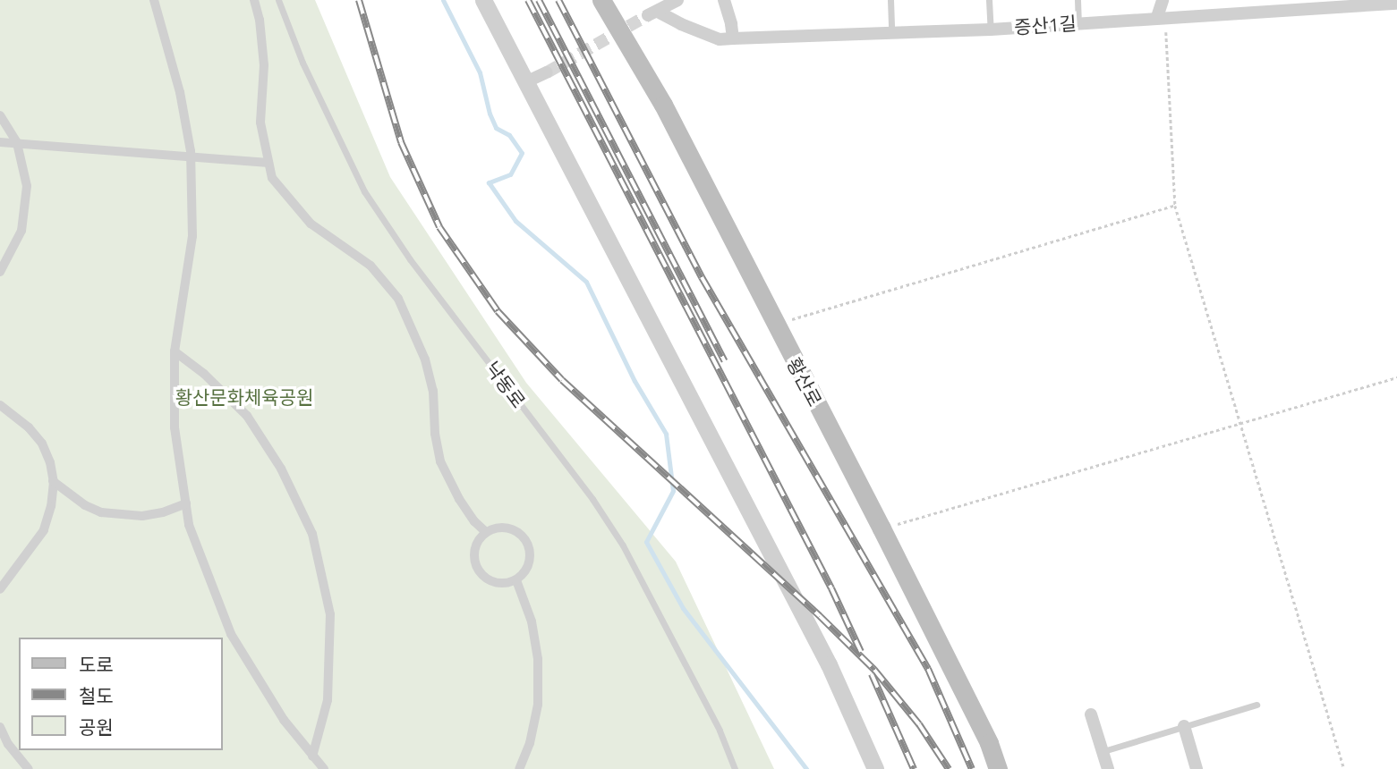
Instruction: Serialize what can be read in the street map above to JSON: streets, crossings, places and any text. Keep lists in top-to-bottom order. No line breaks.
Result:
{"streets":{"main road":["황산로"],"street":["증산1길"],"lane":["낙동로"]},"parks":["황산문화체육공원"],"legend":["도로","철도","공원"]}
